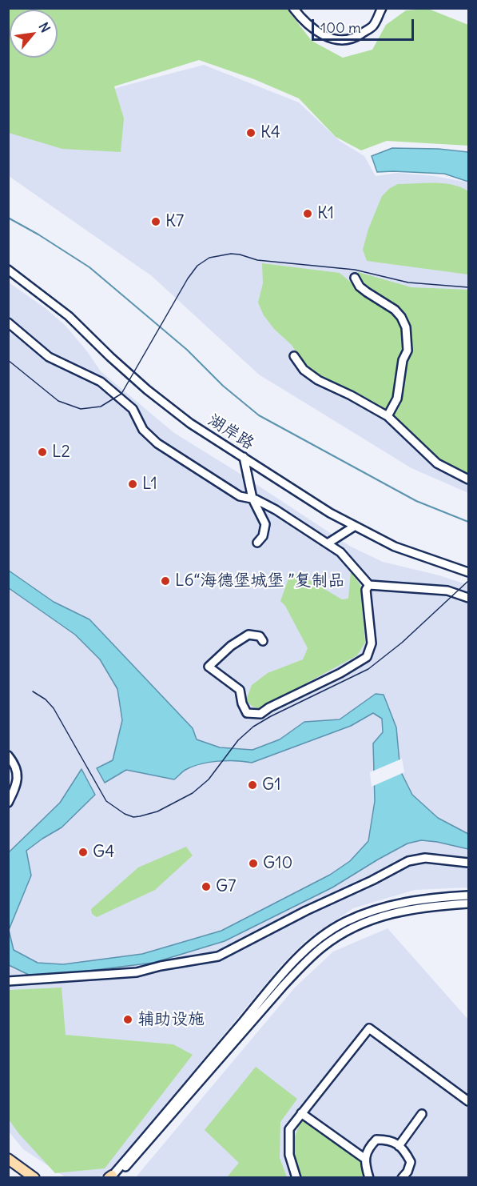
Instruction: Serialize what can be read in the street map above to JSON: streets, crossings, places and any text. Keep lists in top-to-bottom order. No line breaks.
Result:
{"streets":{"street":["湖岸路"]},"places":["K4","K1","K7","L2","L1","L6“海德堡城堡 ”复制品","G1","G4","G10","G7","辅助设施"],"scale_bar":"100 m","north":"top right"}
